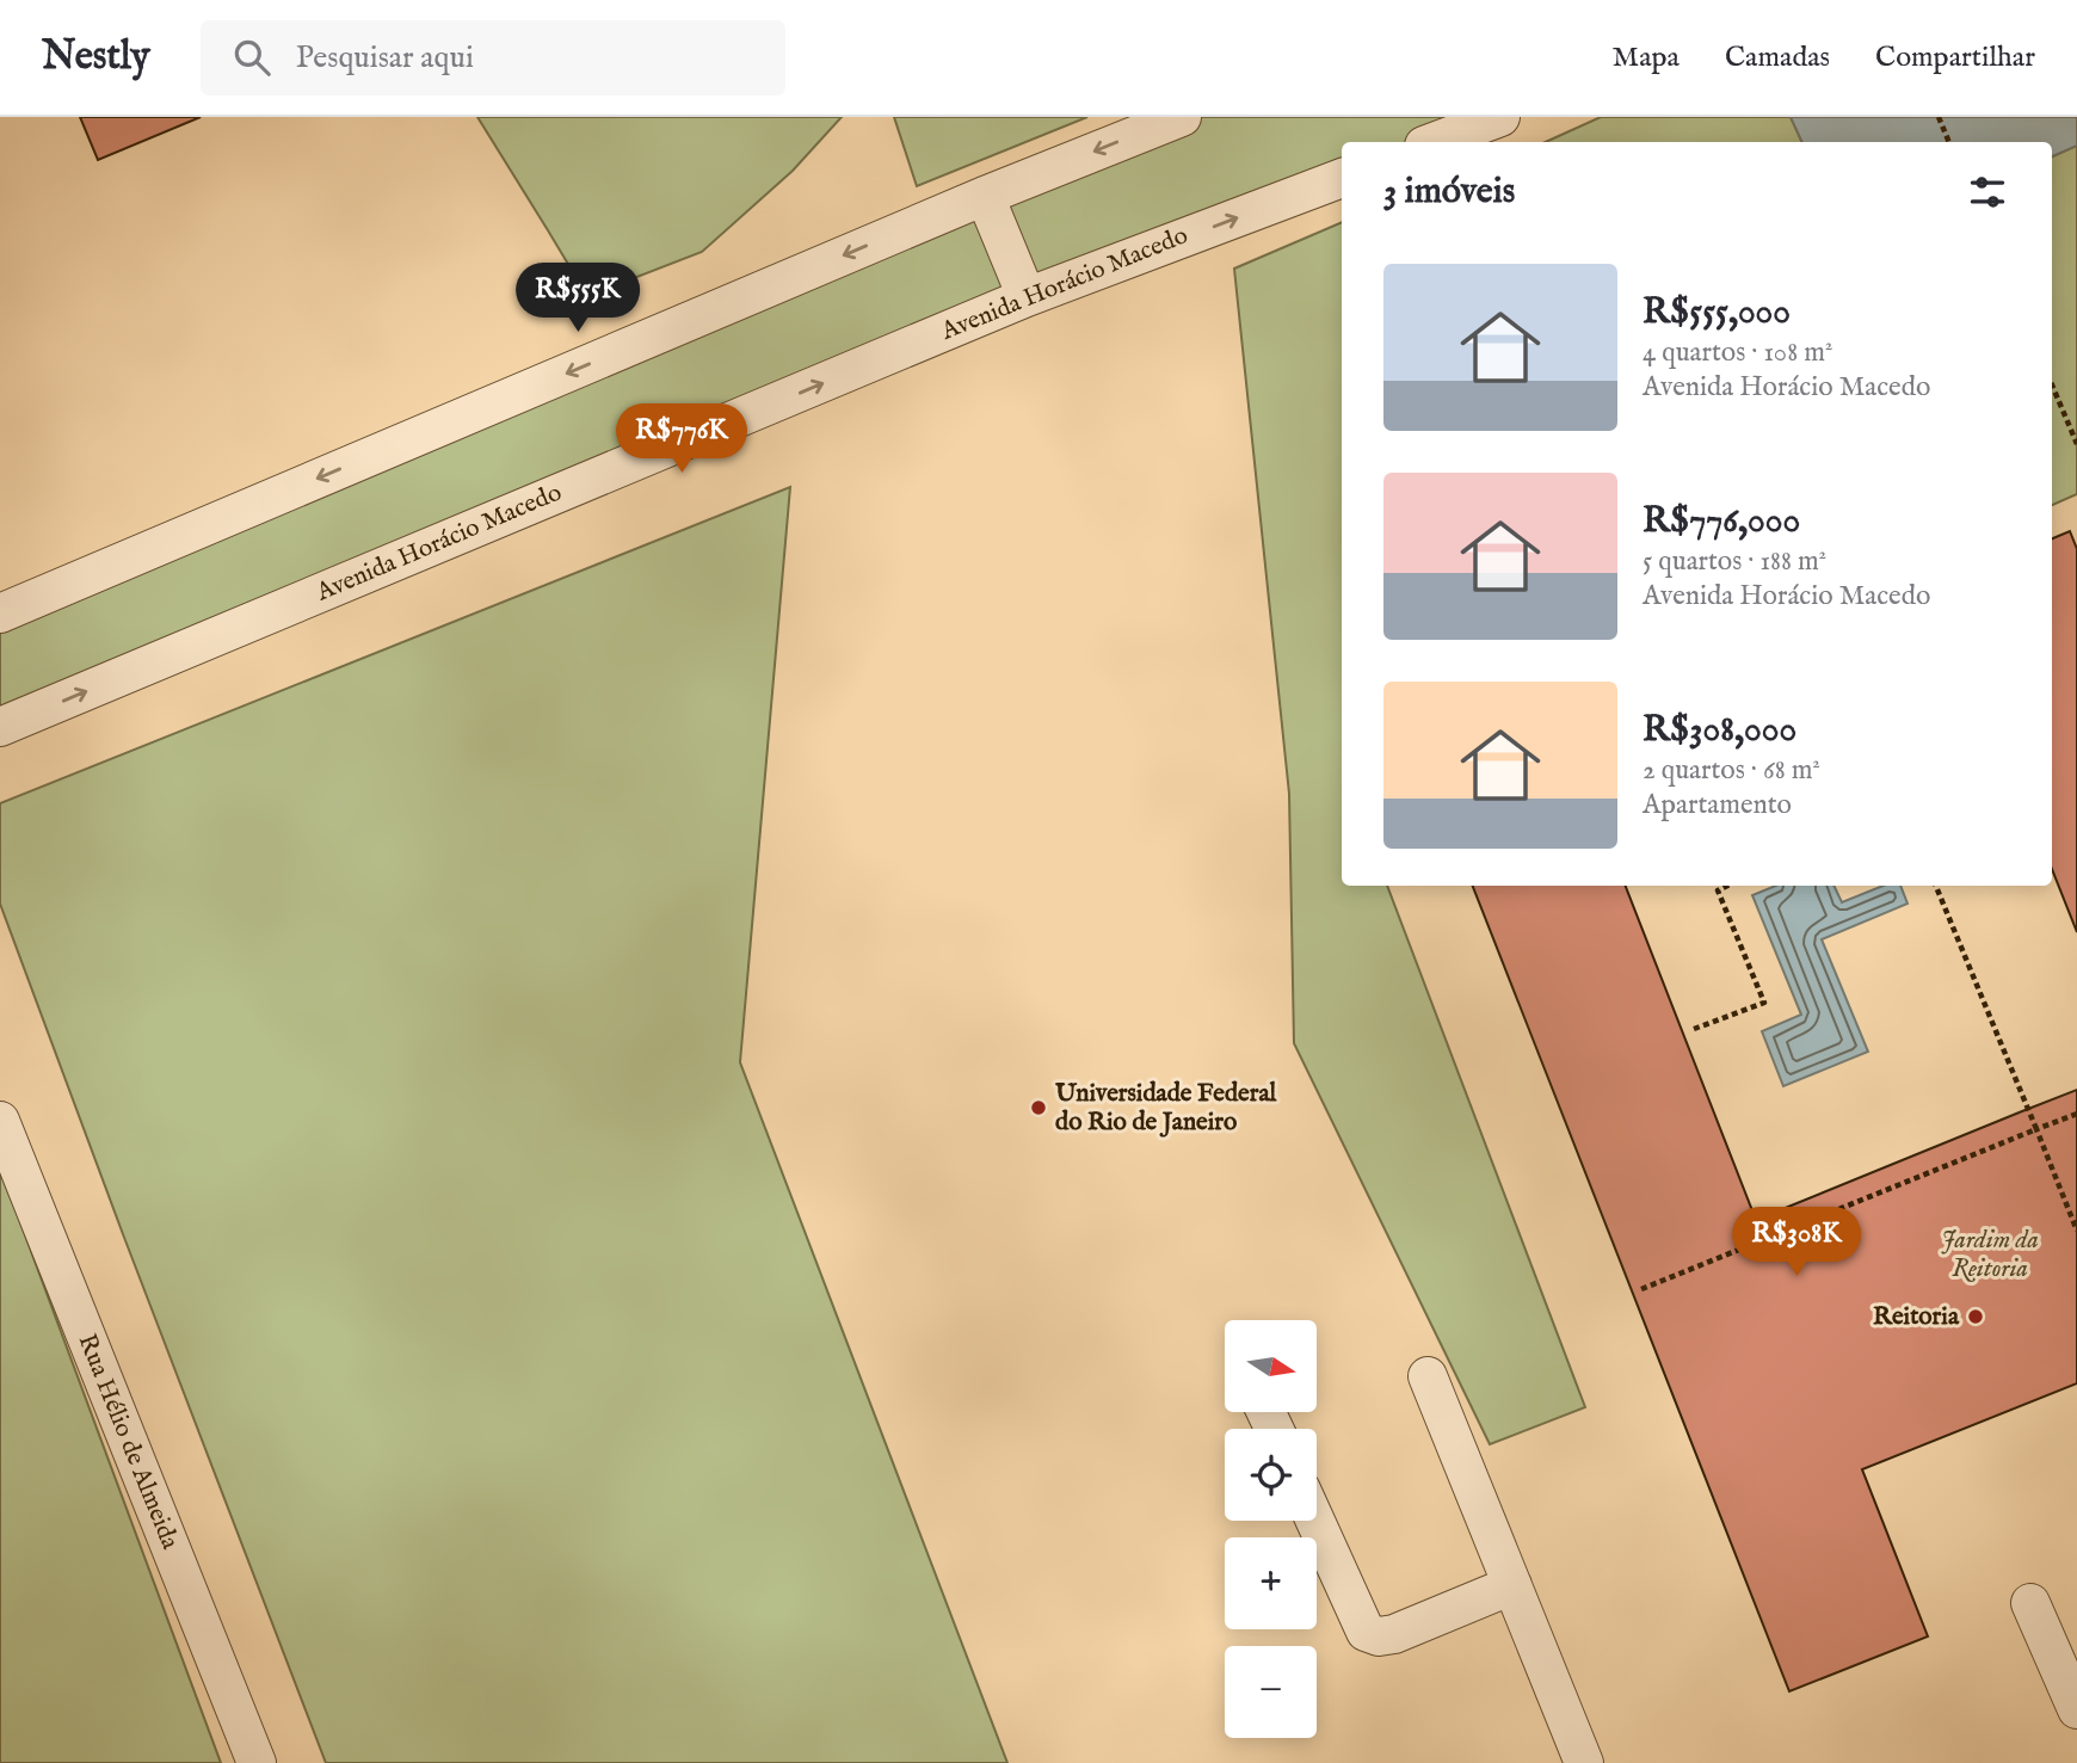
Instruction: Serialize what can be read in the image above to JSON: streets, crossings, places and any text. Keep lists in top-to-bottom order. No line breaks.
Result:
{"streets":{"street":["Avenida Horácio Macedo","Rua Hélio de Almeida"]},"parks":["Jardim da Reitoria"],"places":["Universidade Federal do Rio de Janeiro","Reitoria"],"north":"right","page":{"header":"Nestly","search":"Pesquisar aqui","nav":["Mapa","Camadas","Compartilhar"],"heading":"3 imóveis","list":[{"name":"R$555,000","note":"4 quartos · 108 m² · Avenida Horácio Macedo"},{"name":"R$776,000","note":"5 quartos · 188 m² · Avenida Horácio Macedo"},{"name":"R$308,000","note":"2 quartos · 68 m² · Apartamento"}],"price":["R$555K","R$776K","R$308K"],"map_buttons":["+","−"]}}
